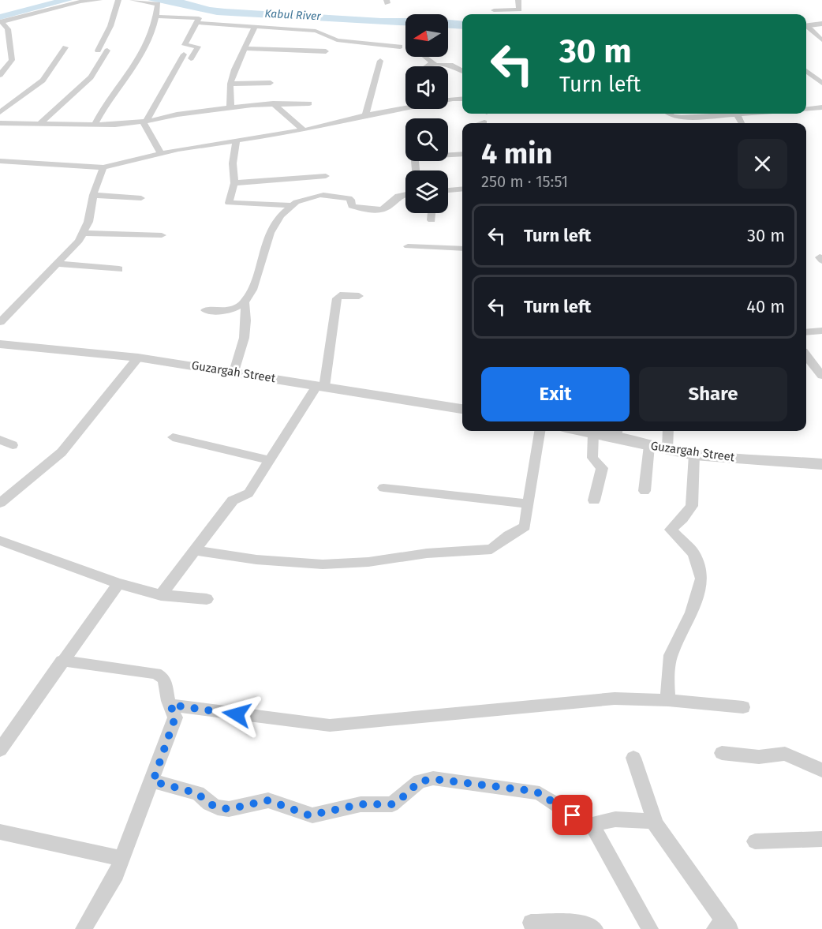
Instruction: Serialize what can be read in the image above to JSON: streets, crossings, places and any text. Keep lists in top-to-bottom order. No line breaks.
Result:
{"streets":{"street":["Guzargah Street"]},"water":["Kabul River"],"north":"left","page":{"turn":["30 m","Turn left"],"heading":["4 min","250 m · 15:51"],"list":[{"name":"Turn left","value":"30 m"},{"name":"Turn left","value":"40 m"}],"buttons":["Exit","Share"]}}
